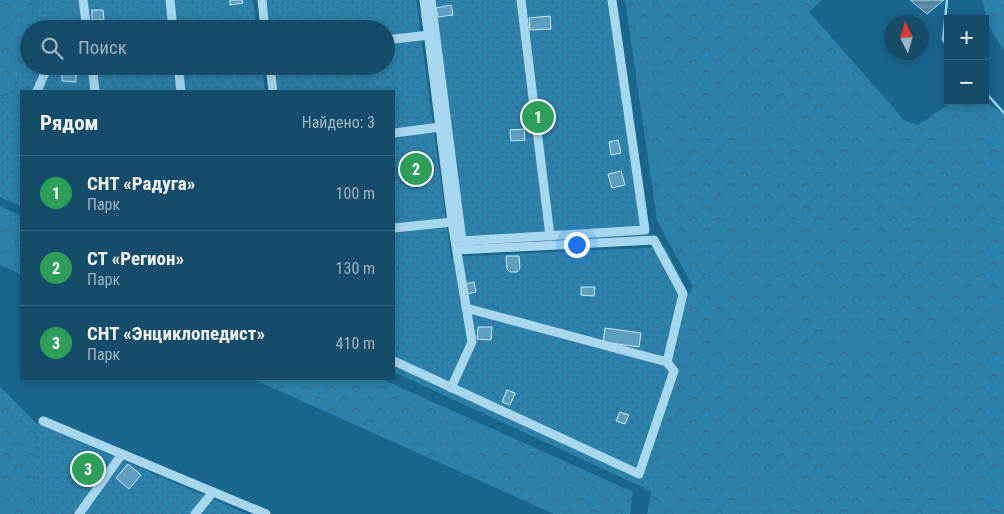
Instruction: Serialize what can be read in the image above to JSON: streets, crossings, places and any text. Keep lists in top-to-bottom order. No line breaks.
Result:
{"north":"top","page":{"map_buttons":["+","−"],"search":"Поиск","heading":["Рядом","Найдено: 3"],"pins":["1","2","3"],"list":[{"mark":"1","name":"СНТ «Радуга»","note":"Парк","value":"100 m"},{"mark":"2","name":"СТ «Регион»","note":"Парк","value":"130 m"},{"mark":"3","name":"СНТ «Энциклопедист»","note":"Парк","value":"410 m"}]}}
